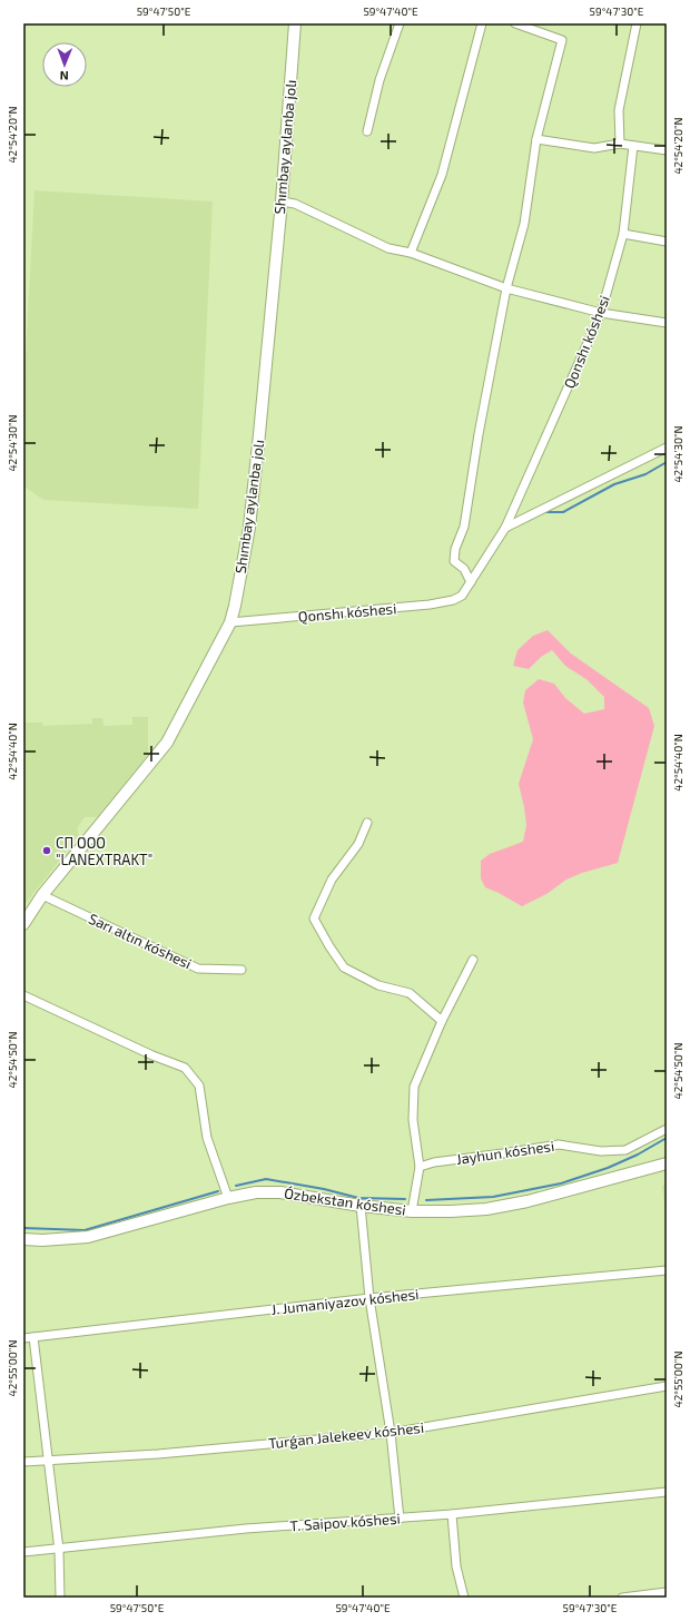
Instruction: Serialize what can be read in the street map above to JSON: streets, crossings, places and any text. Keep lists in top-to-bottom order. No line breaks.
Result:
{"streets":{"main road":["Shımbay aylanba jolı","Ózbekstan kóshesi"],"street":["Qonshı kóshesi","Sarı altın kóshesi","Jayhun kóshesi","J. Jumaniyazov kóshesi","Turǵan Jalekeev kóshesi","T. Saipov kóshesi"]},"crossings":[["Shımbay aylanba jolı","Qonshı kóshesi"],["Shımbay aylanba jolı","Sarı altın kóshesi"]],"places":["СП ООО \"LANEXTRAKT\""],"north":"bottom","coordinates":["59°47'50\"E","59°47'40\"E","59°47'30\"E","42°54'20\"N","42°54'30\"N","42°54'40\"N","42°54'50\"N","42°55'00\"N"]}
